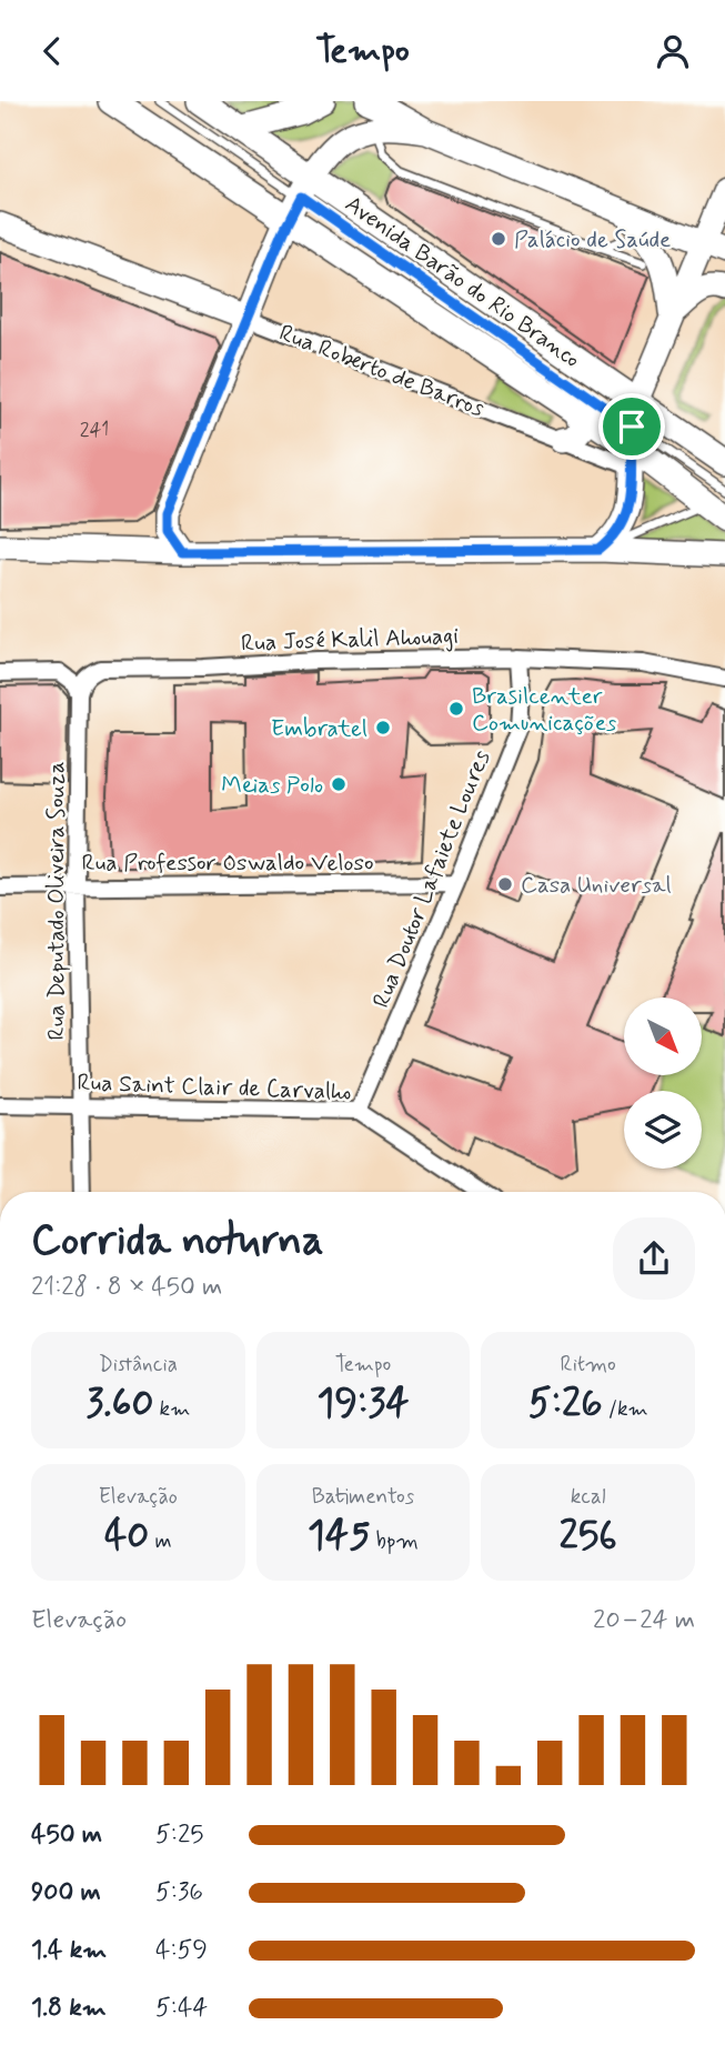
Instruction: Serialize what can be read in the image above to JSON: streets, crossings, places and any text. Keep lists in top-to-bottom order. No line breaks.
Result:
{"streets":{"main road":["Avenida Barão do Rio Branco","Rua Roberto de Barros"],"street":["Rua José Kalil Ahouagi","Rua Professor Oswaldo Veloso","Rua Doutor Lafaiete Loures","Rua Deputado Oliveira Souza","Rua Saint Clair de Carvalho"]},"crossings":[["Avenida Barão do Rio Branco","Rua Roberto de Barros"],["Rua José Kalil Ahouagi","Rua Doutor Lafaiete Loures"],["Rua José Kalil Ahouagi","Rua Deputado Oliveira Souza"],["Rua Professor Oswaldo Veloso","Rua Doutor Lafaiete Loures"],["Rua Professor Oswaldo Veloso","Rua Deputado Oliveira Souza"],["Rua Doutor Lafaiete Loures","Rua Saint Clair de Carvalho"],["Rua Deputado Oliveira Souza","Rua Saint Clair de Carvalho"]],"places":["Palácio de Saúde","Brasilcenter Comunicações","Embratel","Meias Polo","Casa Universal"],"house_numbers":["241"],"north":"bottom right","page":{"header":"Tempo","heading":["Corrida noturna","21:28 · 8 × 450 m"],"stats":[["Distância","3.60 km"],["Tempo","19:34"],["Ritmo","5:26 /km"],["Elevação","40 m"],["Batimentos","145 bpm"],["kcal","256"]],"chart":["Elevação","20–24 m"],"list":[{"name":"450 m","note":"5:25"},{"name":"900 m","note":"5:36"},{"name":"1.4 km","note":"4:59"},{"name":"1.8 km","note":"5:44"}]}}
